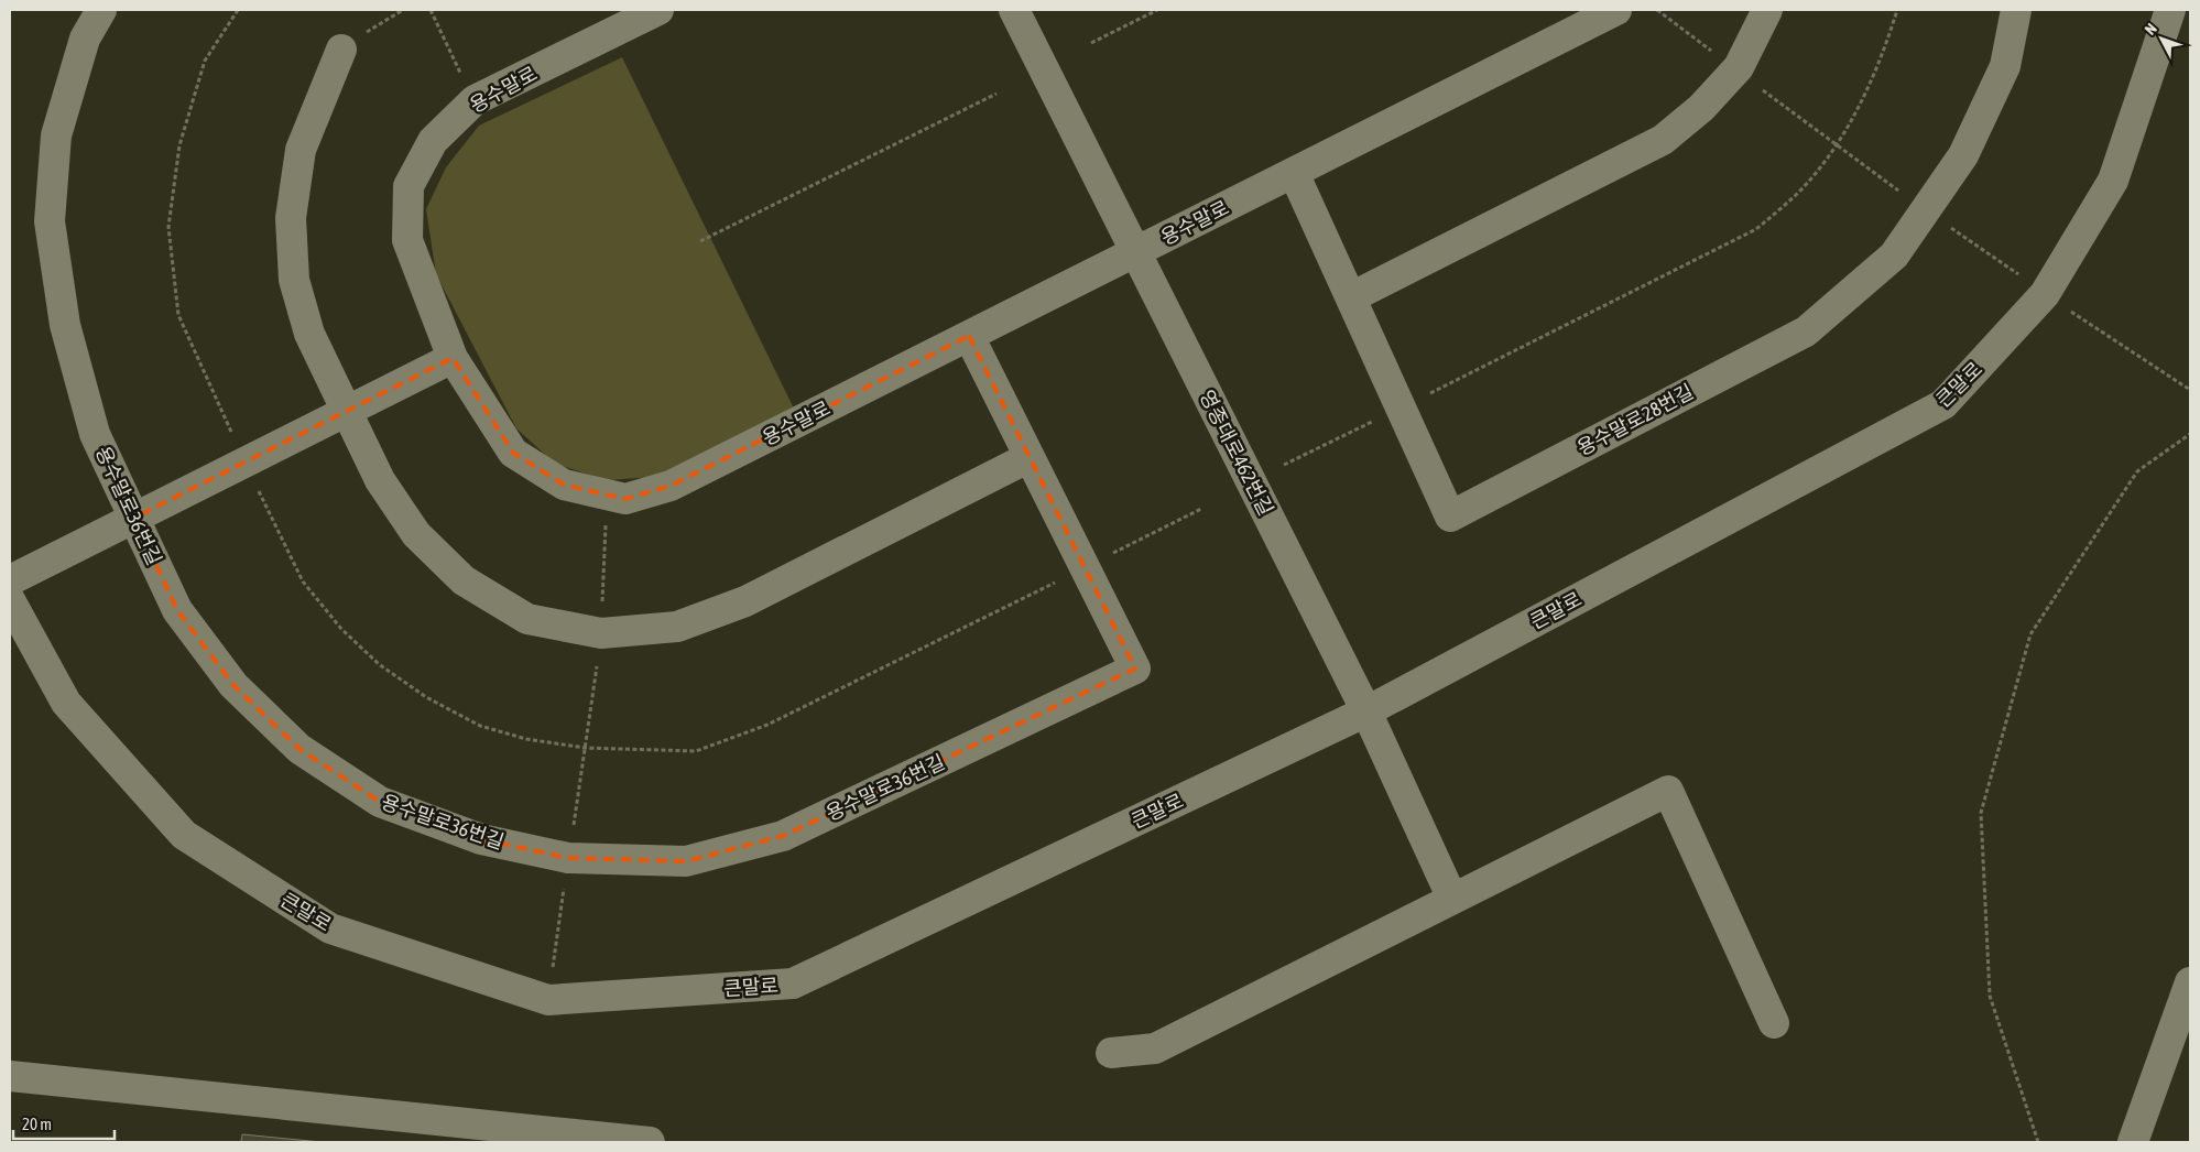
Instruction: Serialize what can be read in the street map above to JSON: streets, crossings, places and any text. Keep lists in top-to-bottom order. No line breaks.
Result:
{"streets":{"street":["용수말로","큰말로","용수말로28번길","영종대로462번길","용수말로36번길"]},"crossings":[["용수말로","용수말로28번길"],["용수말로","영종대로462번길"],["용수말로","용수말로36번길"],["큰말로","영종대로462번길"]],"scale_bar":"20 m","north":"top left"}
